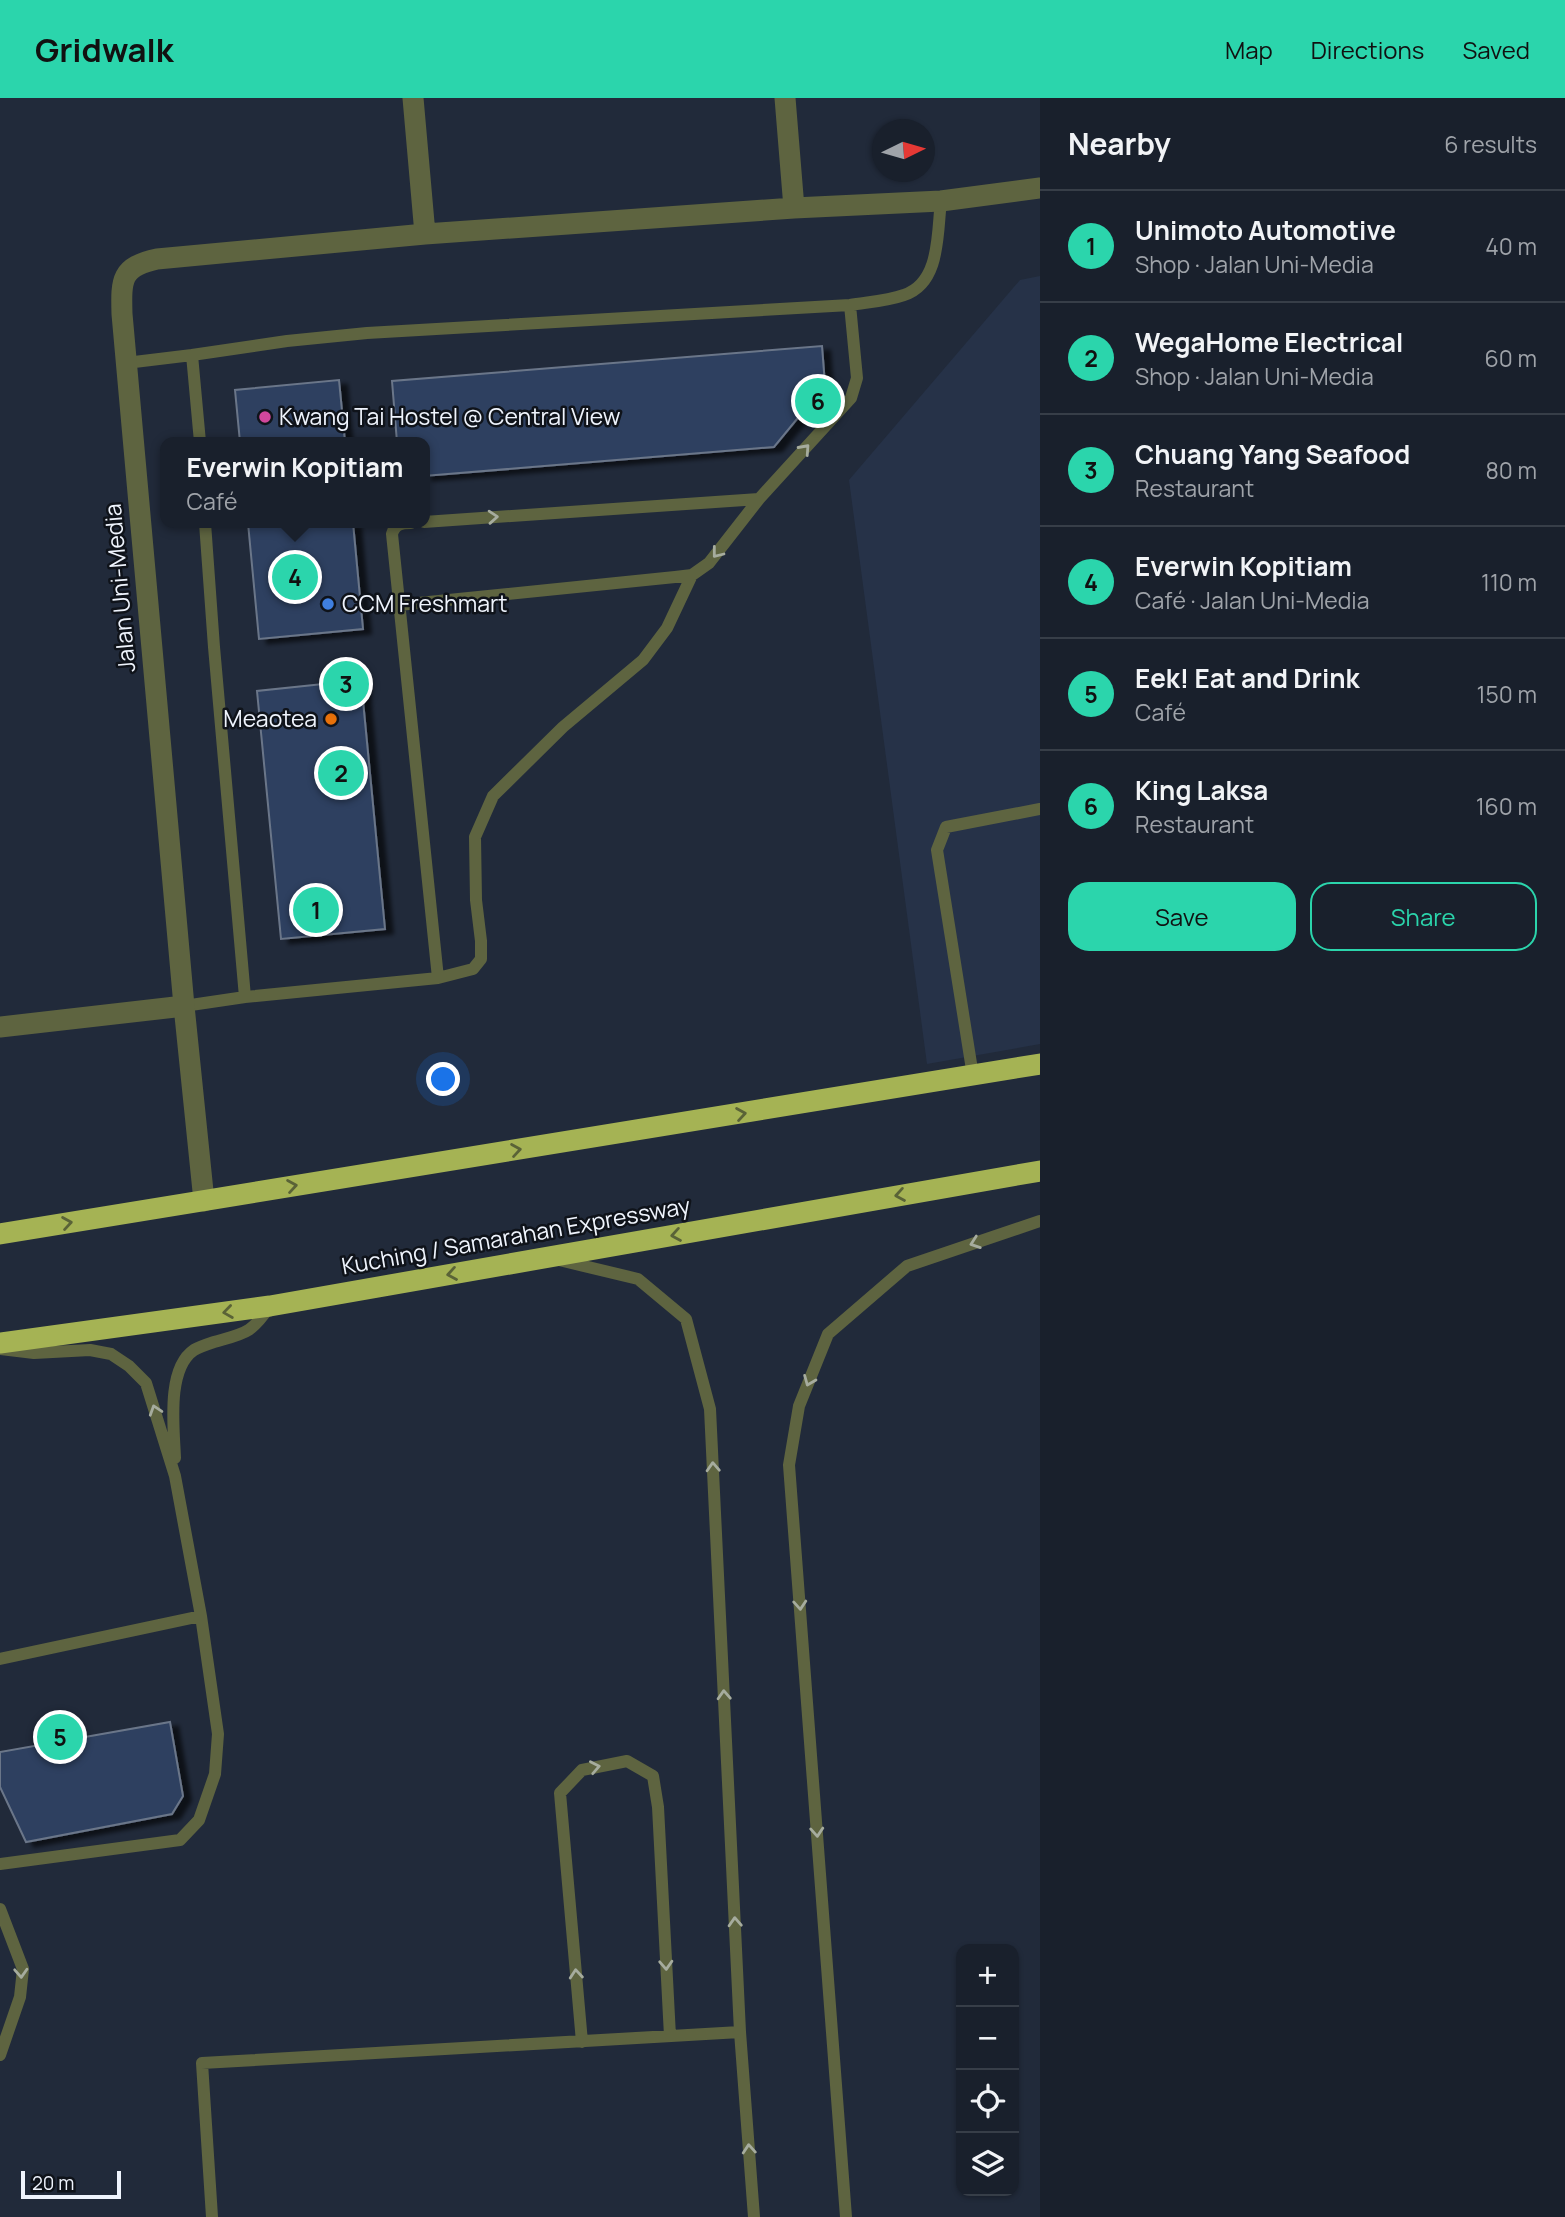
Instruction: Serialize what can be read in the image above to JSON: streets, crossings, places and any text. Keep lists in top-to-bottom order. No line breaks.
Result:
{"streets":{"highway":["Kuching / Samarahan Expressway"],"street":["Jalan Uni-Media"]},"places":["Kwang Tai Hostel @ Central View","CCM Freshmart","Meaotea"],"scale_bar":"20 m","north":"right","page":{"header":"Gridwalk","nav":["Map","Directions","Saved"],"heading":["Nearby","6 results"],"list":[{"mark":"1","name":"Unimoto Automotive","note":"Shop · Jalan Uni-Media","value":"40 m"},{"mark":"2","name":"WegaHome Electrical","note":"Shop · Jalan Uni-Media","value":"60 m"},{"mark":"3","name":"Chuang Yang Seafood","note":"Restaurant","value":"80 m"},{"mark":"4","name":"Everwin Kopitiam","note":"Café · Jalan Uni-Media","value":"110 m"},{"mark":"5","name":"Eek! Eat and Drink","note":"Café","value":"150 m"},{"mark":"6","name":"King Laksa","note":"Restaurant","value":"160 m"}],"pins":["6","4","3","2","1","5"],"popup":["Everwin Kopitiam","Café"],"buttons":["Save","Share"],"map_buttons":["+","−"],"scale":"20 m"}}
